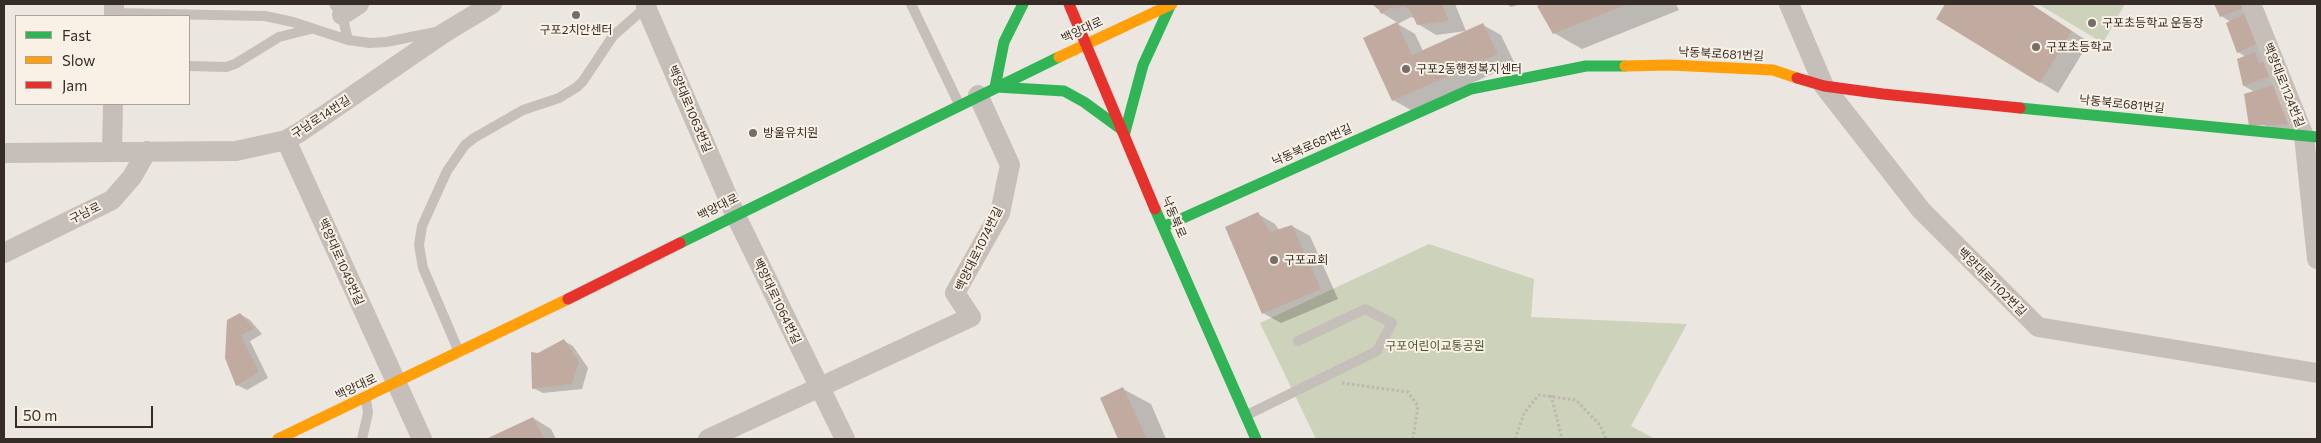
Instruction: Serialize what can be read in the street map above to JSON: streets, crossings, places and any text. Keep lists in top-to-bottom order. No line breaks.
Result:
{"streets":{"main road":["백양대로","낙동북로681번길","낙동북로"],"street":["백양대로1124번길","백양대로1063번길","구남로14번길","구남로","백양대로1074번길","백양대로1049번길","백양대로1102번길","백양대로1064번길"]},"crossings":[["백양대로","백양대로1063번길"],["백양대로","낙동북로"],["백양대로","백양대로1074번길"],["백양대로","백양대로1049번길"],["백양대로","백양대로1064번길"],["낙동북로681번길","백양대로1124번길"],["낙동북로681번길","낙동북로"],["낙동북로681번길","백양대로1102번길"],["백양대로1063번길","백양대로1064번길"],["구남로14번길","구남로"],["구남로14번길","백양대로1049번길"],["백양대로1074번길","백양대로1064번길"]],"parks":["구포어린이교통공원"],"places":["구포2치안센터","구포초등학교 운동장","구포초등학교","구포2동행정복지센터","방울유치원","구포교회"],"legend":["Fast","Slow","Jam"],"scale_bar":"50 m"}
